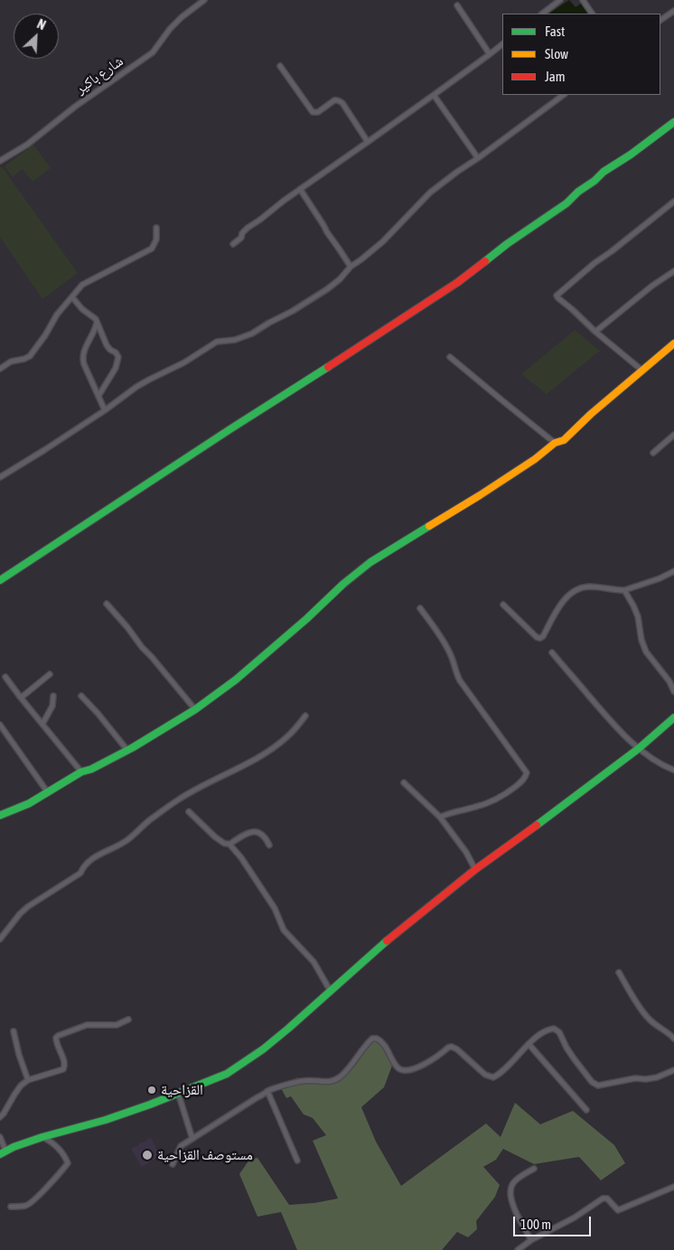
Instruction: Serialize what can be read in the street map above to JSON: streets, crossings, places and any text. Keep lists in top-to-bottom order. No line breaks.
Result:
{"streets":{"street":["شارع باكير"]},"places":["القزاحية","مستوصف القزاحية"],"legend":["Fast","Slow","Jam"],"scale_bar":"100 m","north":"top right"}
